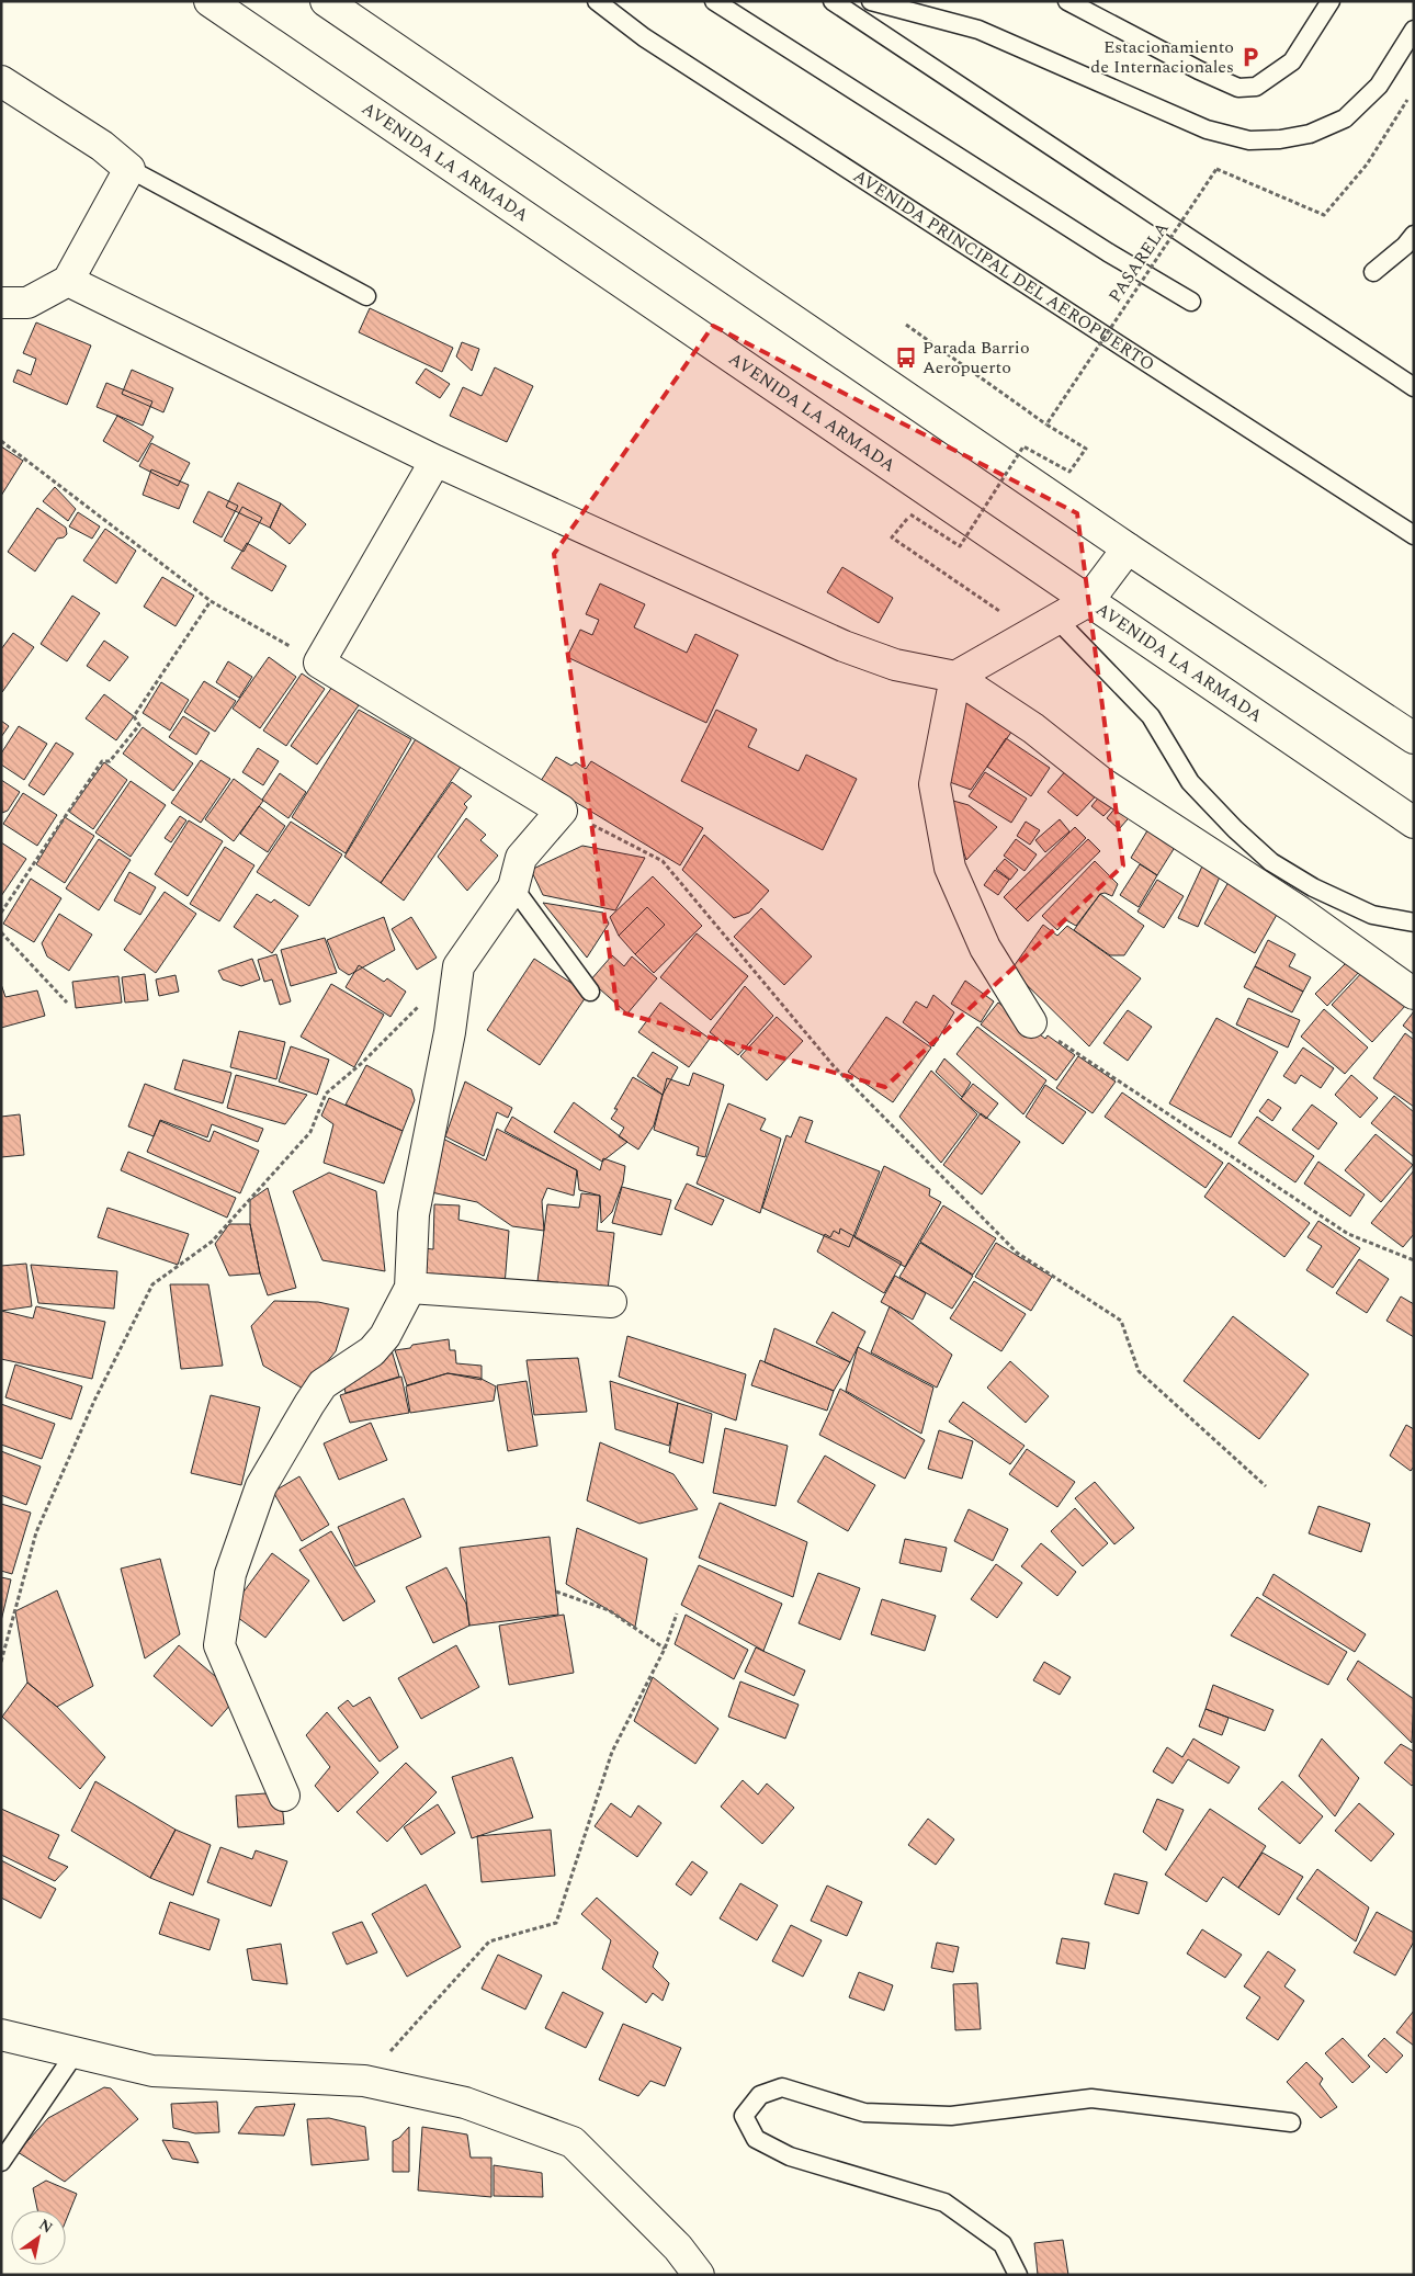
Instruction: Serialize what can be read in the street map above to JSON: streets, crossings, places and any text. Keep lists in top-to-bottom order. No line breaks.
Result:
{"streets":{"street":["AVENIDA LA ARMADA"],"lane":["AVENIDA PRINCIPAL DEL AEROPUERTO"],"path":["PASARELA"]},"places":{"parking":["Estacionamiento de Internacionales"],"bus stop":["Parada Barrio Aeropuerto"]},"north":"top right"}
